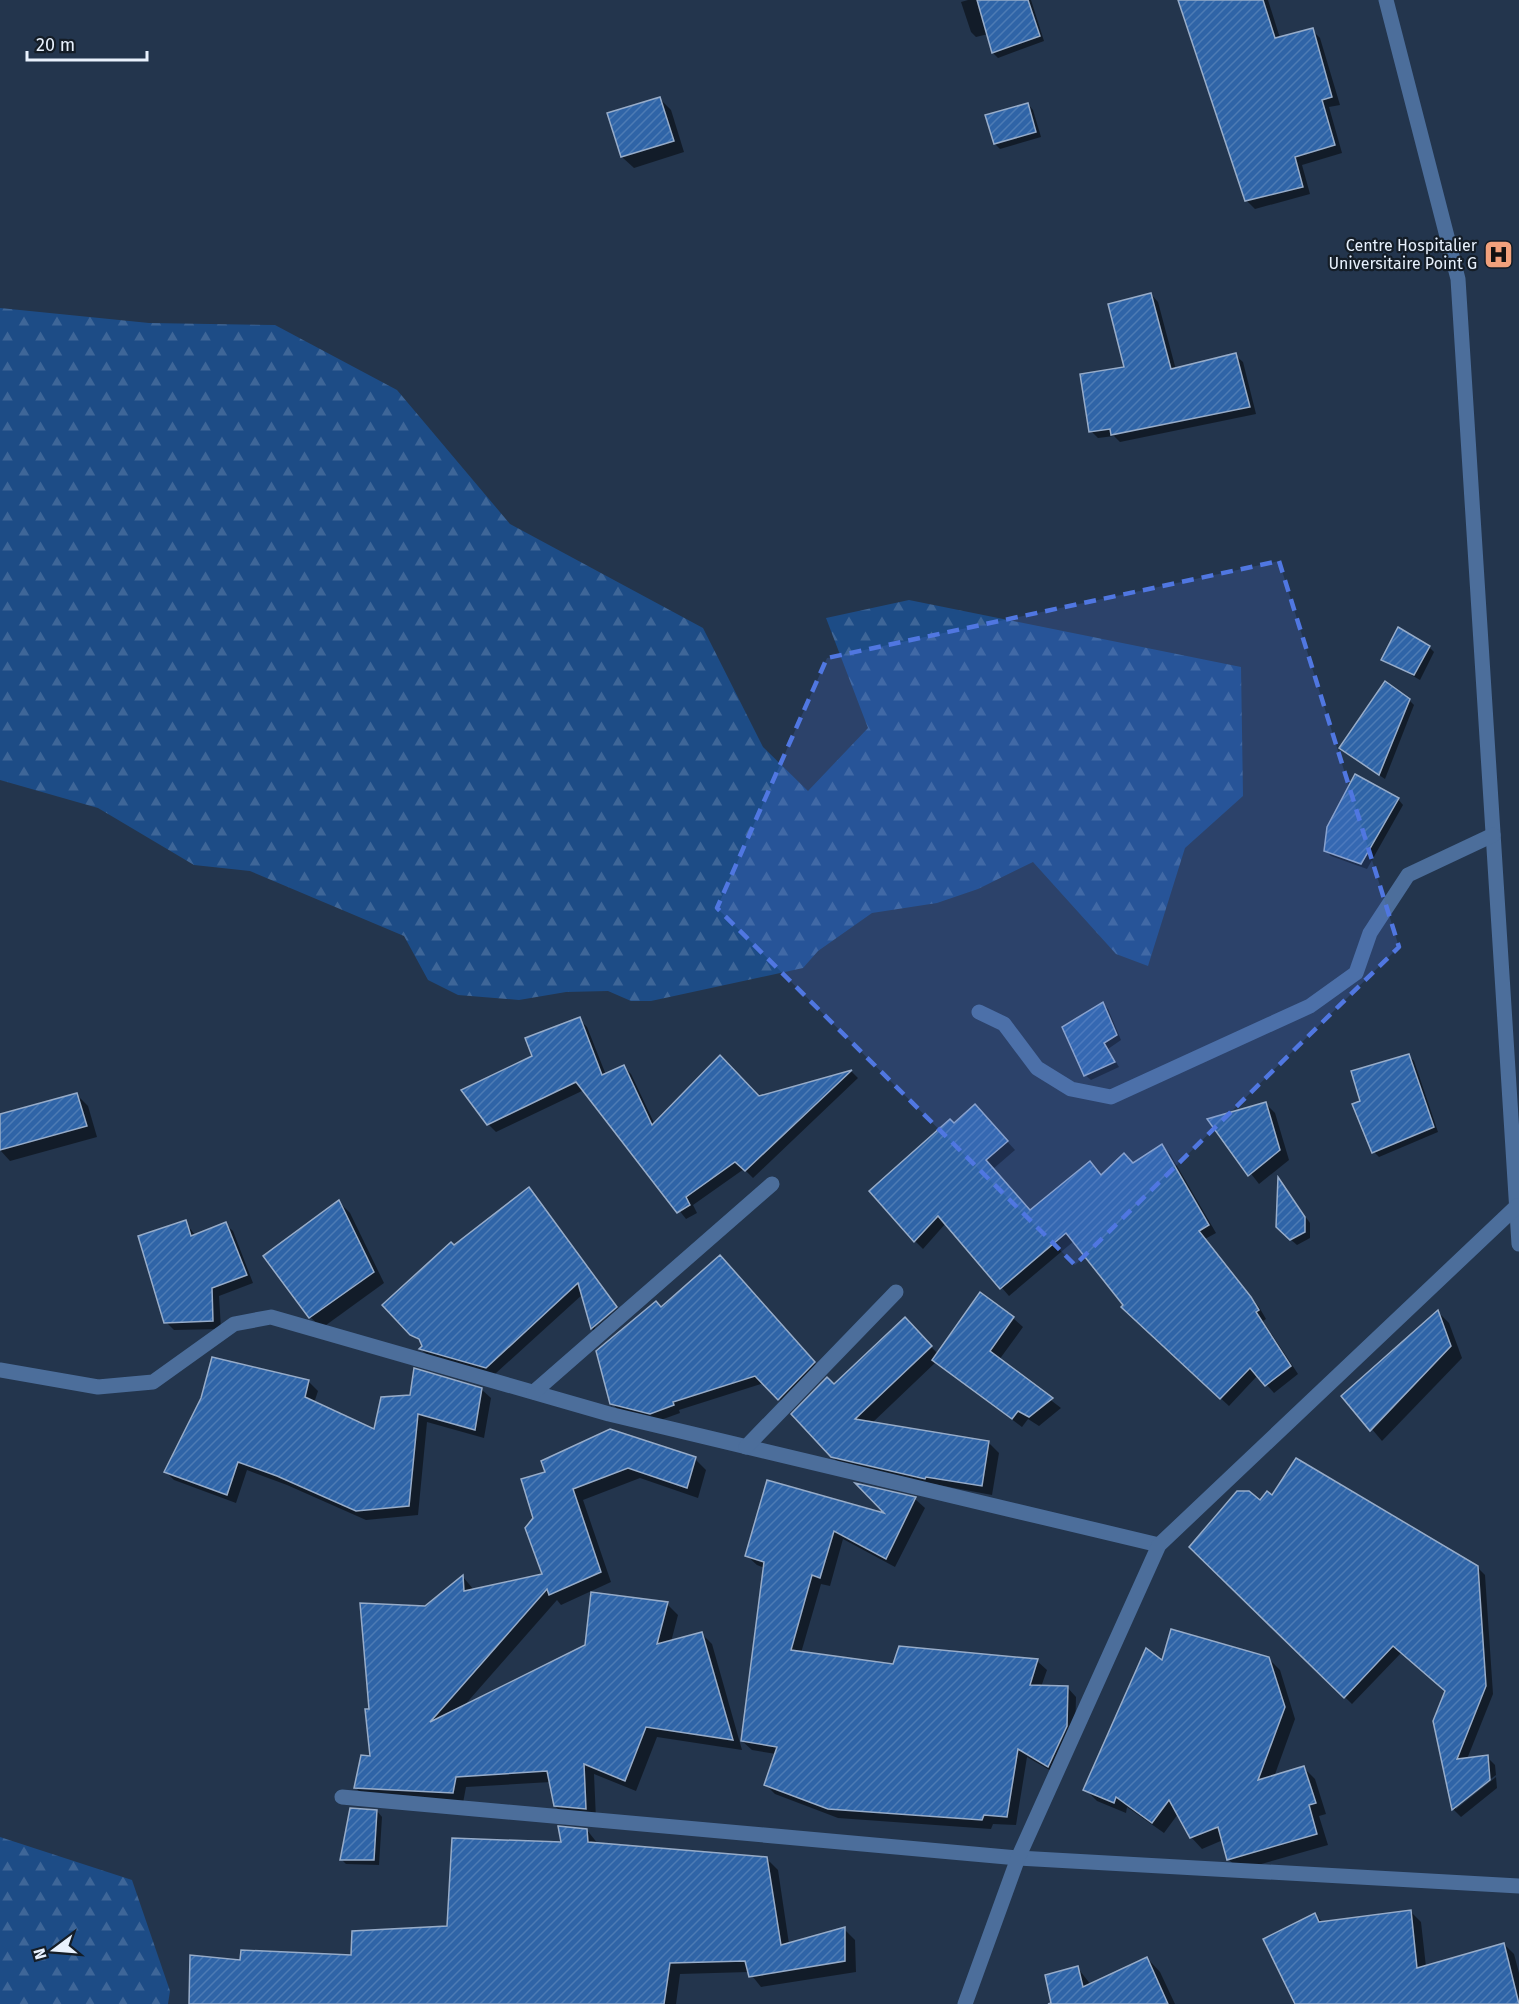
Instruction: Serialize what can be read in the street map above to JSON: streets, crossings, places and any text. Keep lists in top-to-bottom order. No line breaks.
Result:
{"places":{"hospital":["Centre Hospitalier Universitaire Point G"]},"scale_bar":"20 m","north":"left"}
